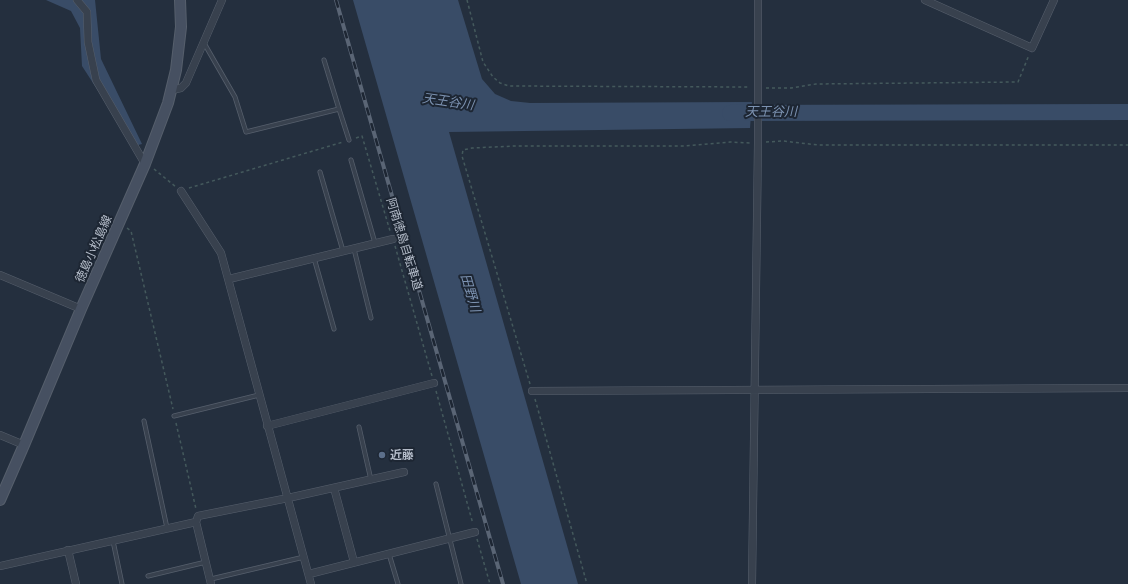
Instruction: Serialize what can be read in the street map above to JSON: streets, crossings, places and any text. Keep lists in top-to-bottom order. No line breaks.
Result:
{"streets":{"main road":["徳島小松島線"],"path":["阿南徳島自転車道"]},"water":["天王谷川","田野川"],"places":["近藤"]}
